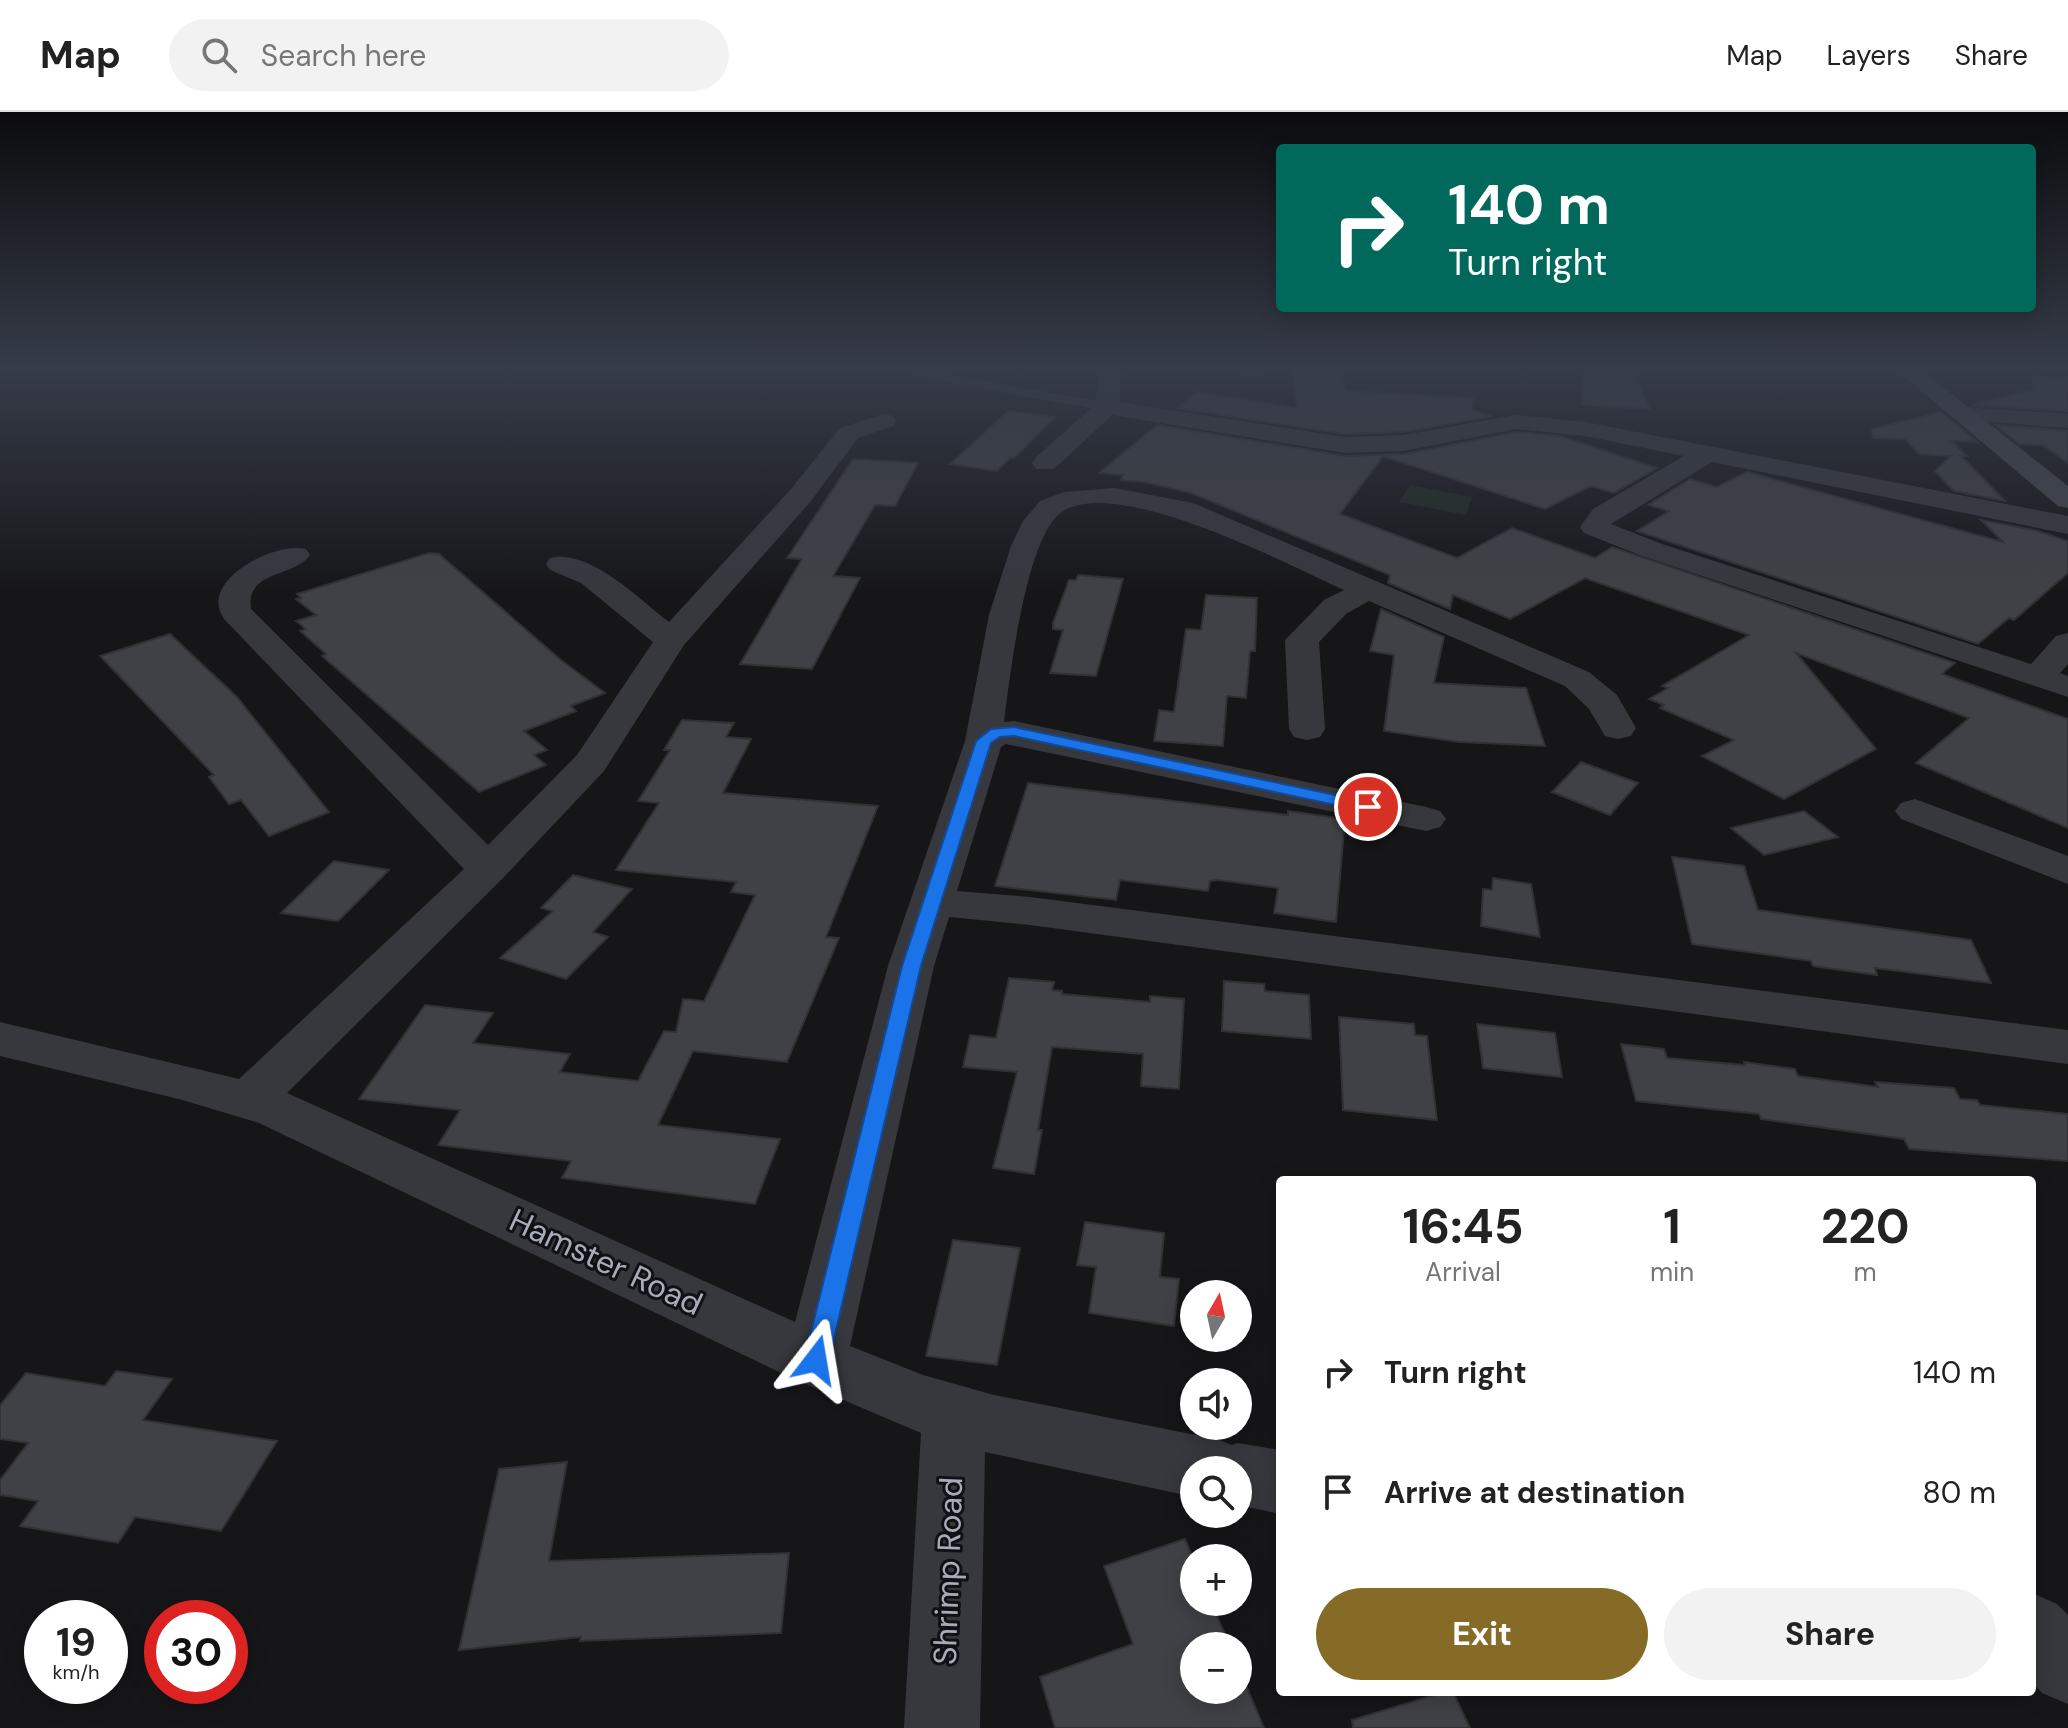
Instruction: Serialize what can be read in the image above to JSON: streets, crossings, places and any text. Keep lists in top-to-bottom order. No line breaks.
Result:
{"streets":{"street":["Hamster Road","Shrimp Road"]},"crossings":[["Hamster Road","Shrimp Road"]],"north":"top","page":{"header":"Map","search":"Search here","nav":["Map","Layers","Share"],"turn":["140 m","Turn right"],"eta":["16:45","Arrival","1","min","220","m"],"map_buttons":["+","−"],"list":[{"name":"Turn right","value":"140 m"},{"name":"Arrive at destination","value":"80 m"}],"buttons":["Exit","Share"],"speed":"19 km/h","limit":"30"}}
